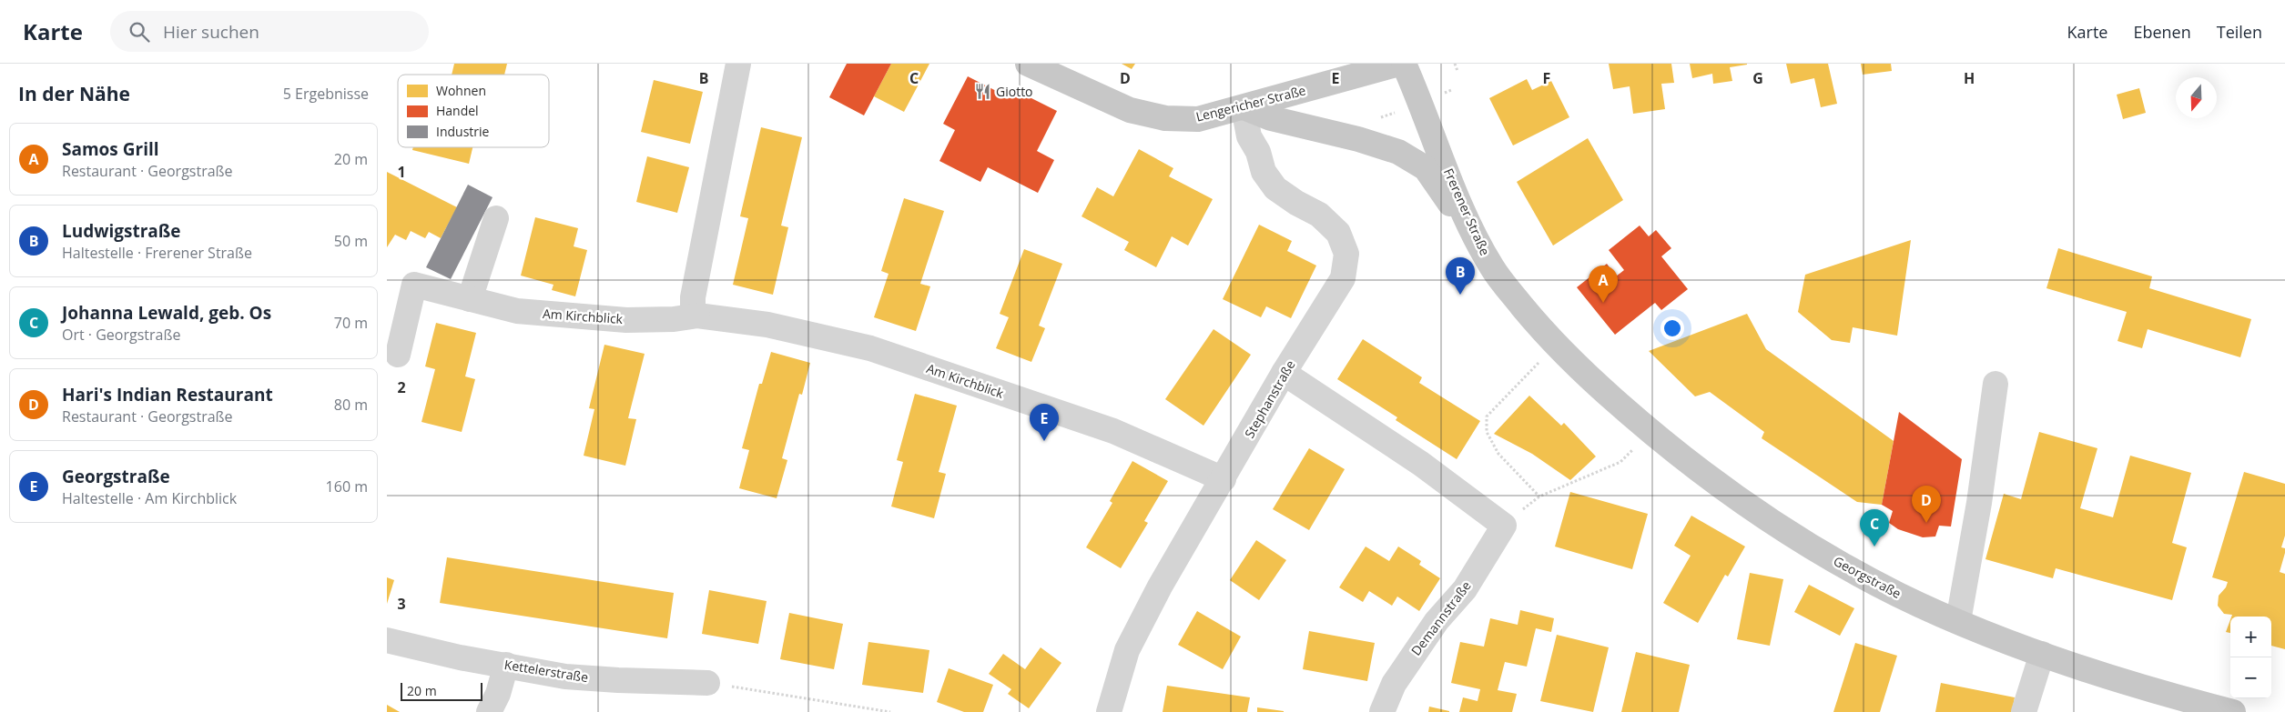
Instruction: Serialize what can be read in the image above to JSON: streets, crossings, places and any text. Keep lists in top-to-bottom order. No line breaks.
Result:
{"streets":{"main road":["Lengericher Straße","Frerener Straße","Georgstraße"],"street":["Am Kirchblick","Stephanstraße","Demannstraße","Kettelerstraße"]},"crossings":[["Lengericher Straße","Stephanstraße"],["Frerener Straße","Georgstraße"],["Am Kirchblick","Stephanstraße"]],"places":{"restaurant":["Giotto"]},"legend":["Wohnen","Handel","Industrie"],"scale_bar":"20 m","north":"bottom","page":{"header":"Karte","search":"Hier suchen","nav":["Karte","Ebenen","Teilen"],"heading":["In der Nähe","5 Ergebnisse"],"list":[{"mark":"A","name":"Samos Grill","note":"Restaurant · Georgstraße","value":"20 m"},{"mark":"B","name":"Ludwigstraße","note":"Haltestelle · Frerener Straße","value":"50 m"},{"mark":"C","name":"Johanna Lewald, geb. Os","note":"Ort · Georgstraße","value":"70 m"},{"mark":"D","name":"Hari's Indian Restaurant","note":"Restaurant · Georgstraße","value":"80 m"},{"mark":"E","name":"Georgstraße","note":"Haltestelle · Am Kirchblick","value":"160 m"}],"pins":["B","A","E","D","C"],"map_buttons":["+","−"],"scale":"20 m"},"grid":{"columns":["B","C","D","E","F","G","H"],"rows":["1","2","3"]}}
